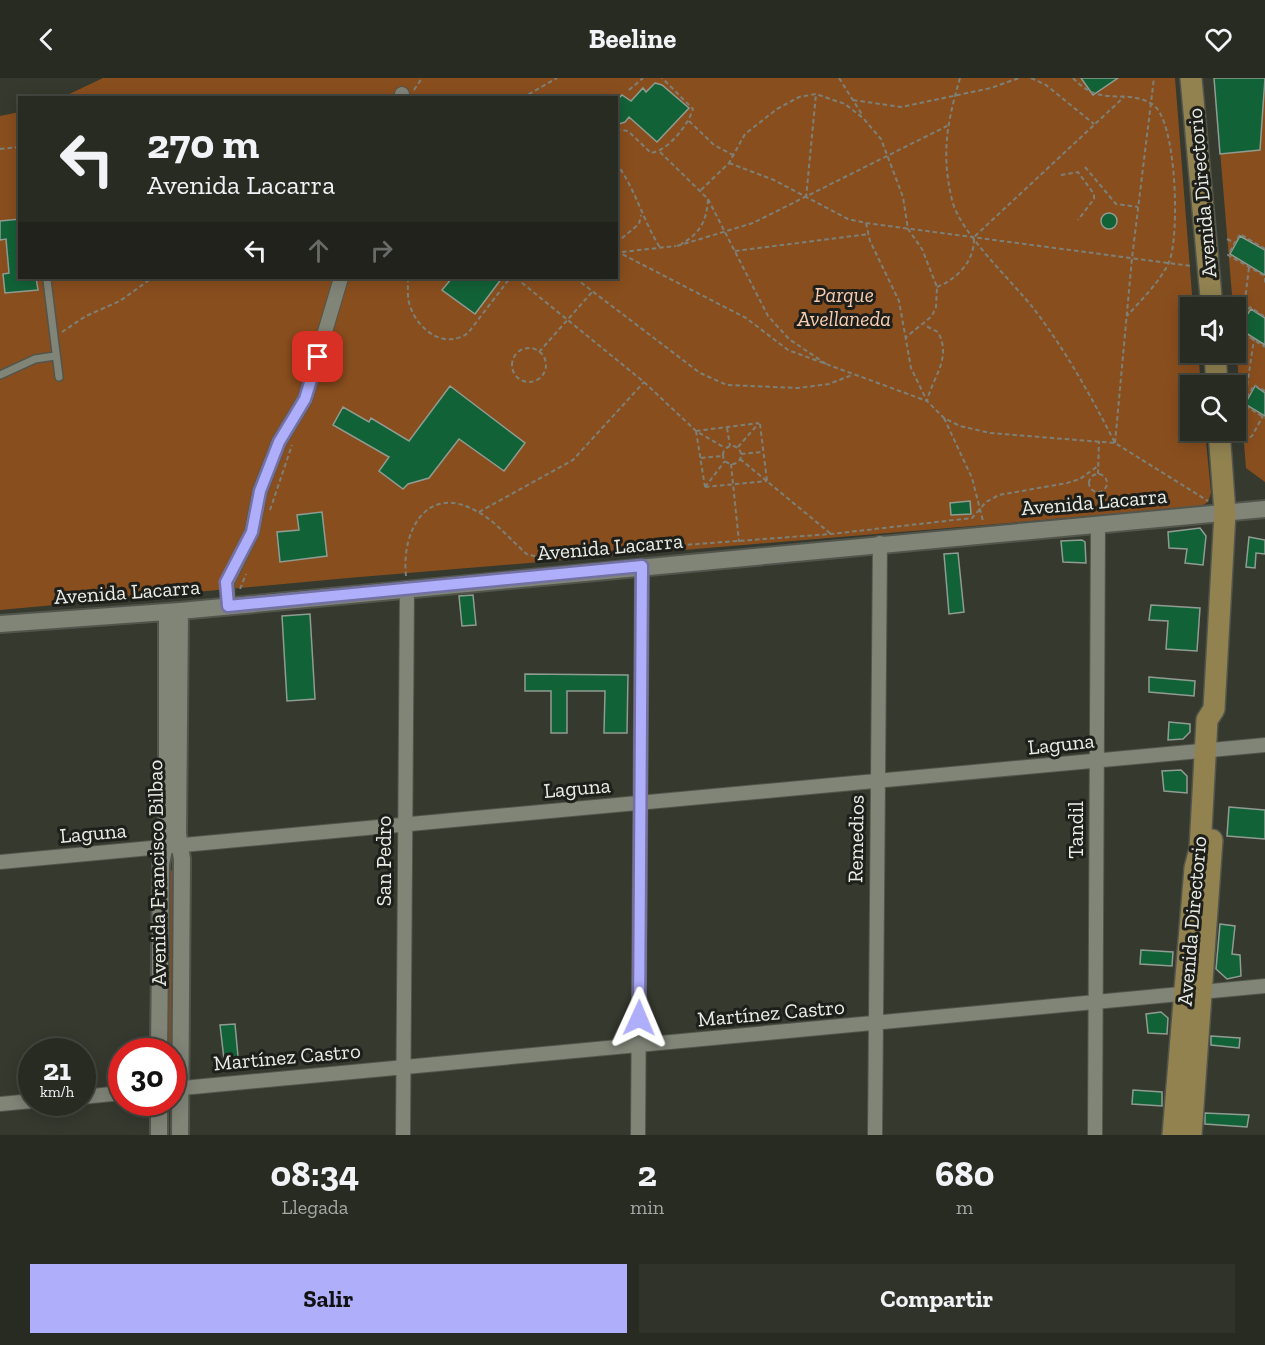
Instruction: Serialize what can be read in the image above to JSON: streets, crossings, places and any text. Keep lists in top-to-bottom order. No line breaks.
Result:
{"streets":{"main road":["Avenida Directorio"],"street":["Avenida Lacarra","Laguna","Tandil","Remedios","San Pedro","Avenida Francisco Bilbao","Martínez Castro"]},"crossings":[["Avenida Directorio","Avenida Lacarra"],["Avenida Directorio","Laguna"],["Avenida Directorio","Martínez Castro"],["Avenida Lacarra","Tandil"],["Avenida Lacarra","Remedios"],["Avenida Lacarra","San Pedro"],["Avenida Lacarra","Avenida Francisco Bilbao"],["Laguna","Tandil"],["Laguna","Remedios"],["Laguna","San Pedro"],["Laguna","Avenida Francisco Bilbao"],["Tandil","Martínez Castro"],["Remedios","Martínez Castro"],["San Pedro","Martínez Castro"]],"parks":["Parque Avellaneda"],"page":{"header":"Beeline","turn":["270 m","Avenida Lacarra"],"speed":"21 km/h","limit":"30","eta":["08:34","Llegada","2","min","680","m"],"buttons":["Salir","Compartir"]}}
